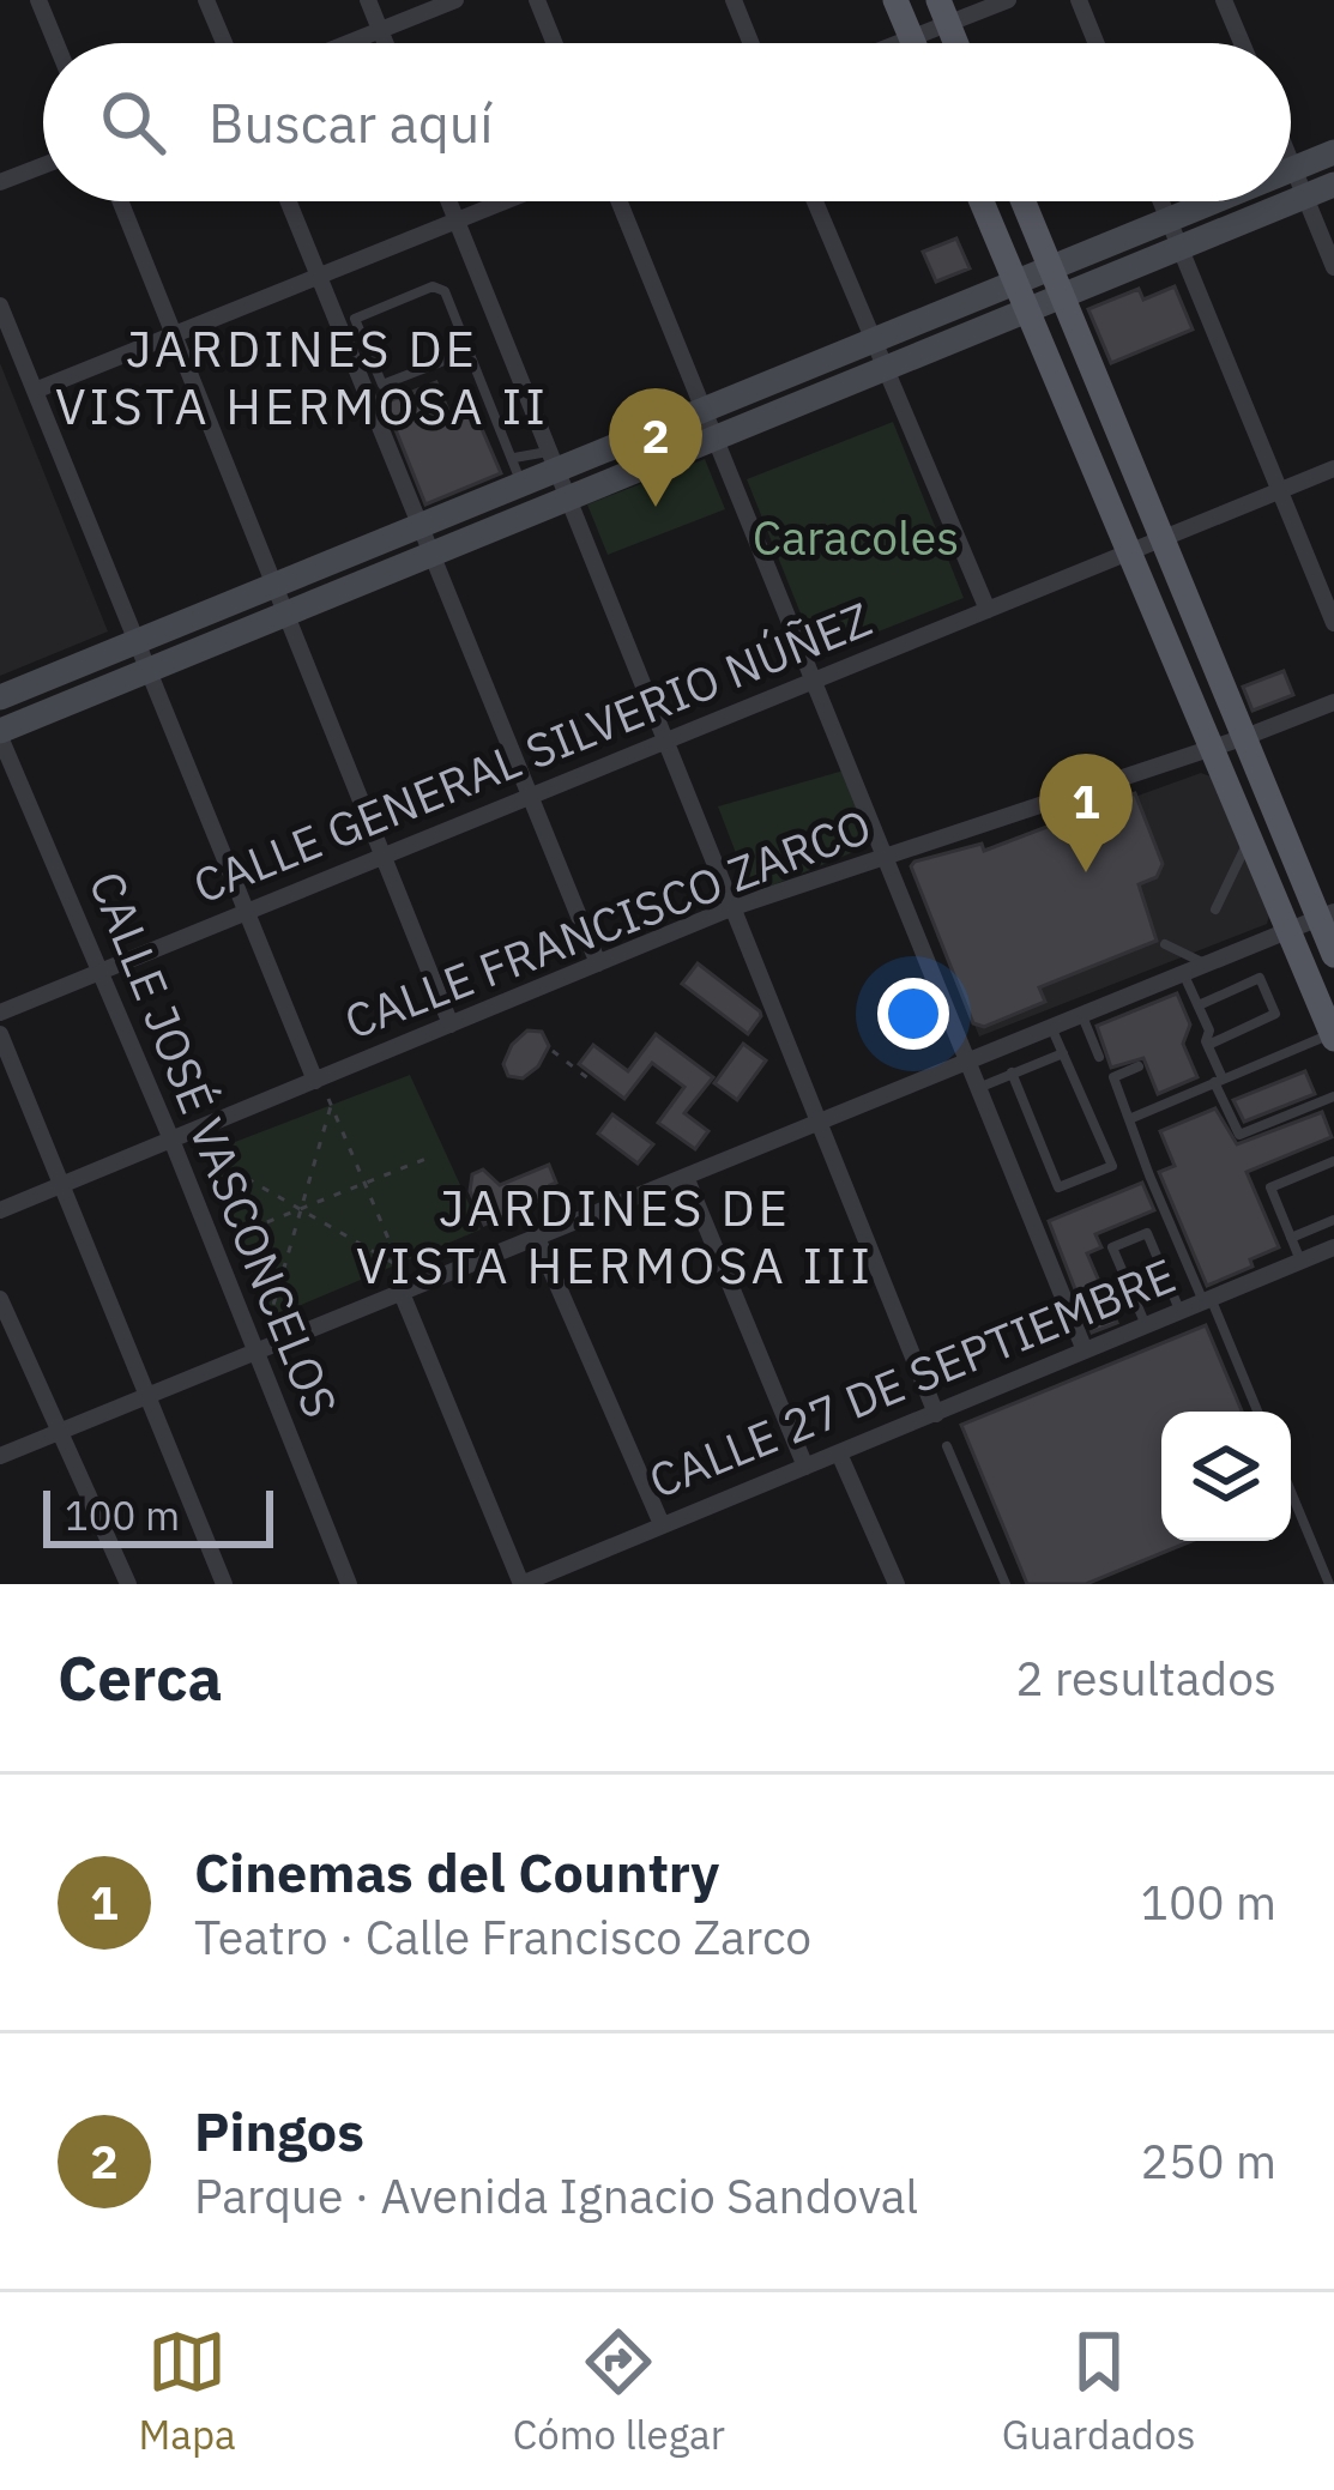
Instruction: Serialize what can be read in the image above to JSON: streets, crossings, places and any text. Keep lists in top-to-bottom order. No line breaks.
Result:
{"streets":{"street":["CALLE GENERAL SILVERIO NÚÑEZ","CALLE FRANCISCO ZARCO","CALLE JOSÉ VASCONCELOS","CALLE 27 DE SEPTIEMBRE"]},"crossings":[["CALLE GENERAL SILVERIO NÚÑEZ","CALLE JOSÉ VASCONCELOS"],["CALLE FRANCISCO ZARCO","CALLE JOSÉ VASCONCELOS"]],"districts":["JARDINES DE VISTA HERMOSA II","JARDINES DE VISTA HERMOSA III"],"parks":["Caracoles"],"scale_bar":"100 m","page":{"search":"Buscar aquí","pins":["2","1"],"scale":"100 m","heading":["Cerca","2 resultados"],"list":[{"mark":"1","name":"Cinemas del Country","note":"Teatro · Calle Francisco Zarco","value":"100 m"},{"mark":"2","name":"Pingos","note":"Parque · Avenida Ignacio Sandoval","value":"250 m"}],"nav":["Mapa","Cómo llegar","Guardados"]}}
